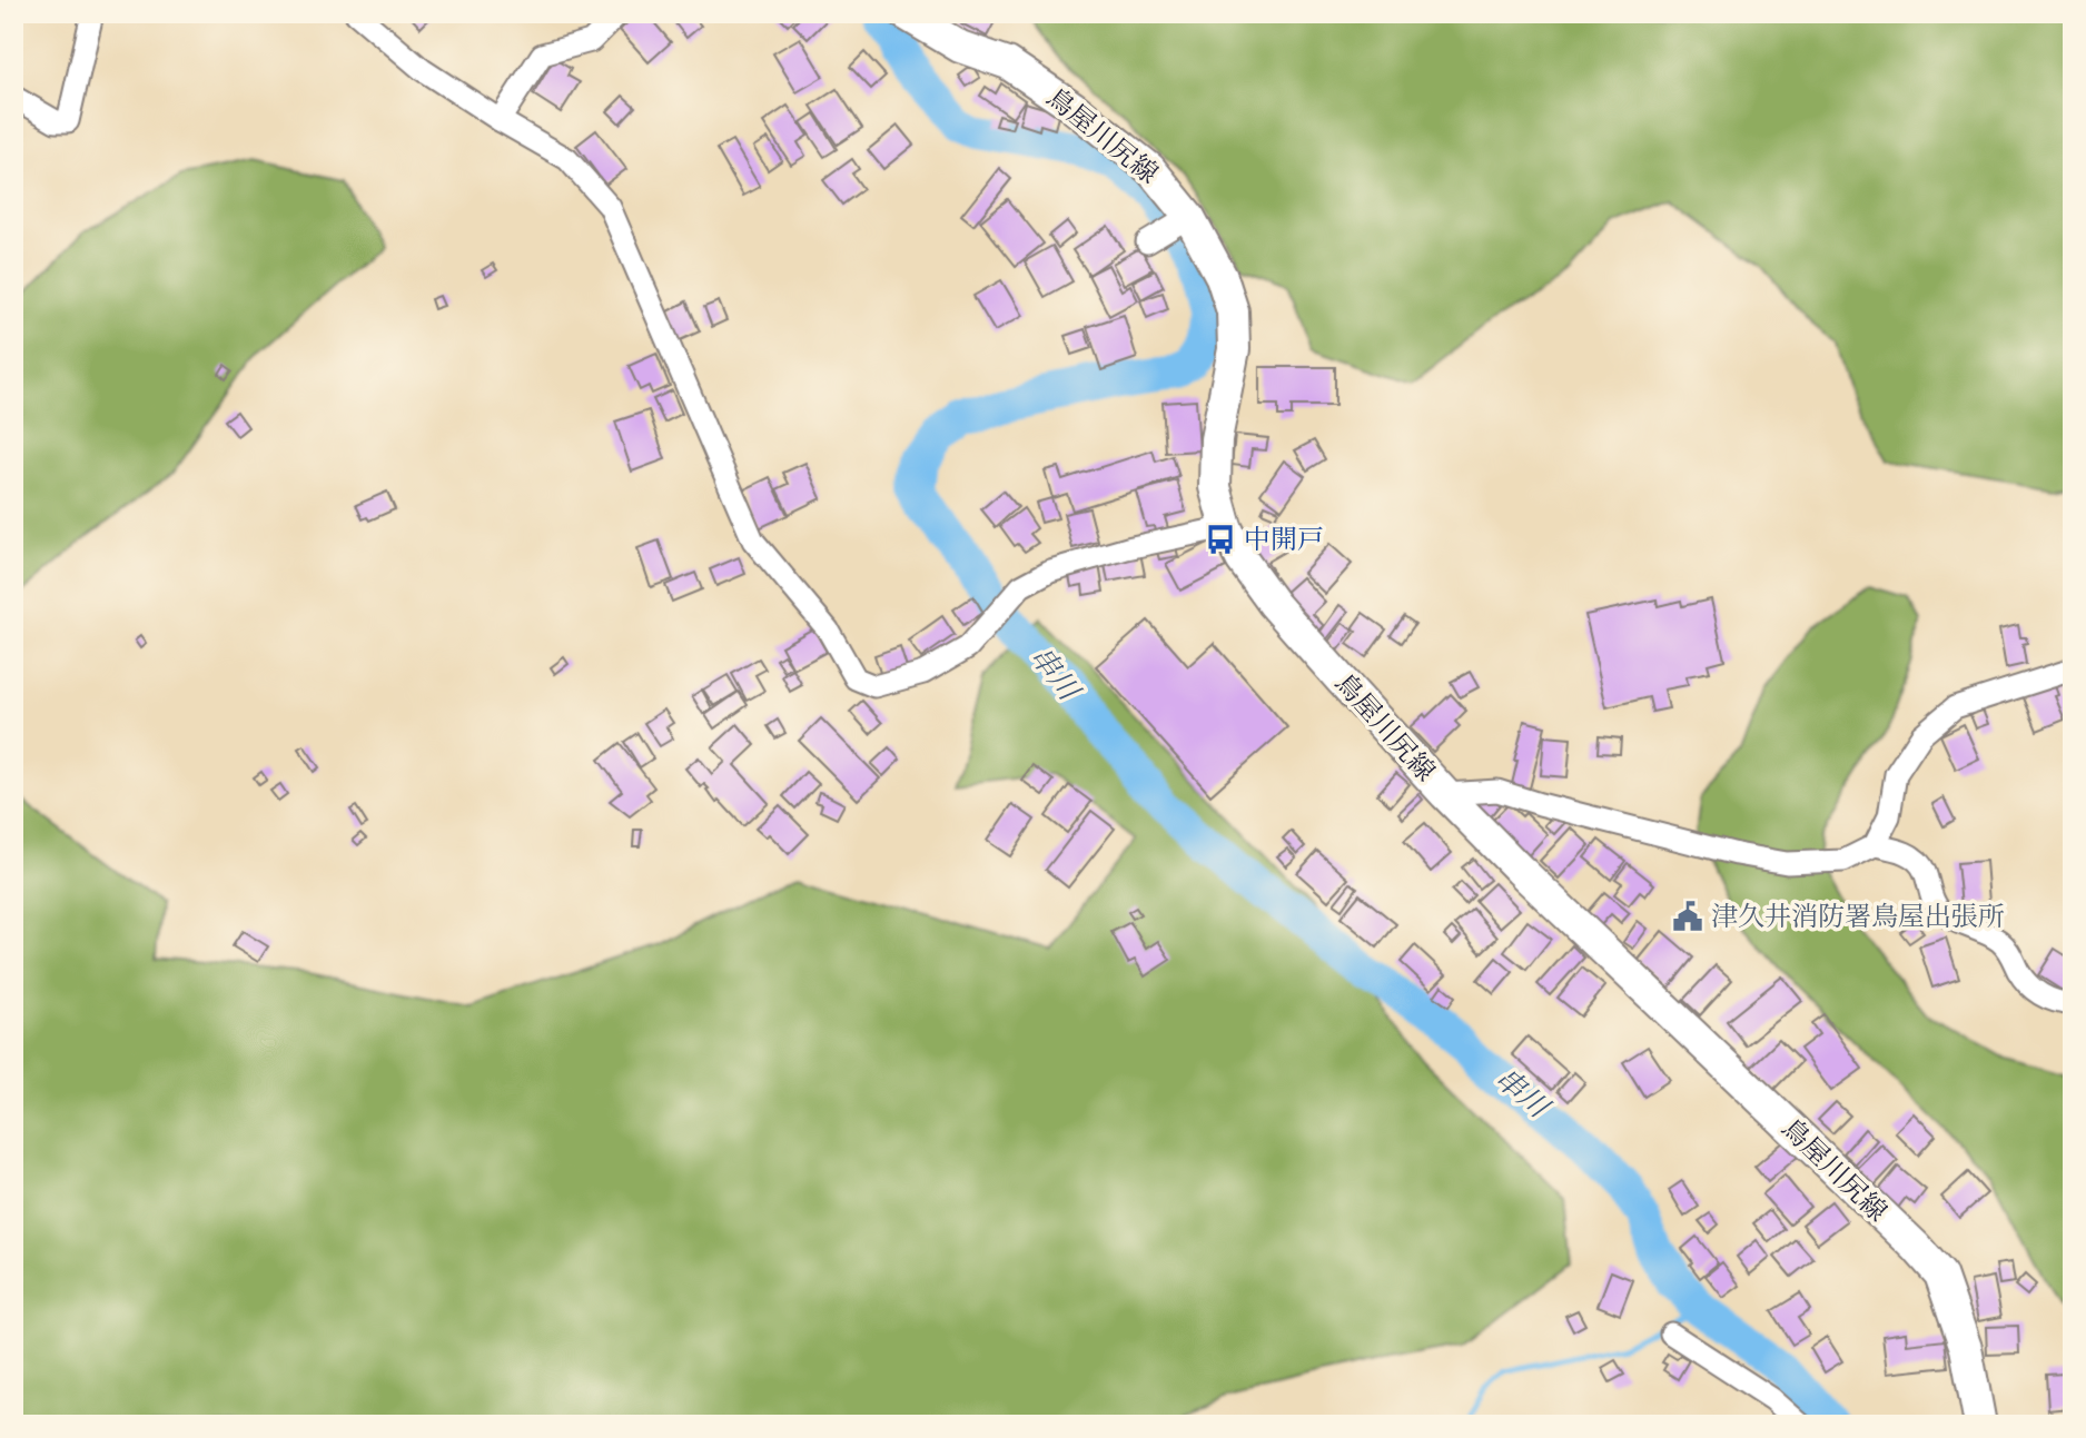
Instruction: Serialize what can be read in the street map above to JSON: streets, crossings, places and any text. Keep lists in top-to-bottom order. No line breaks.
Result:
{"streets":{"main road":["鳥屋川尻線"]},"water":["串川"],"places":{"bus stop":["中開戸"],"public building":["津久井消防署鳥屋出張所"]}}
